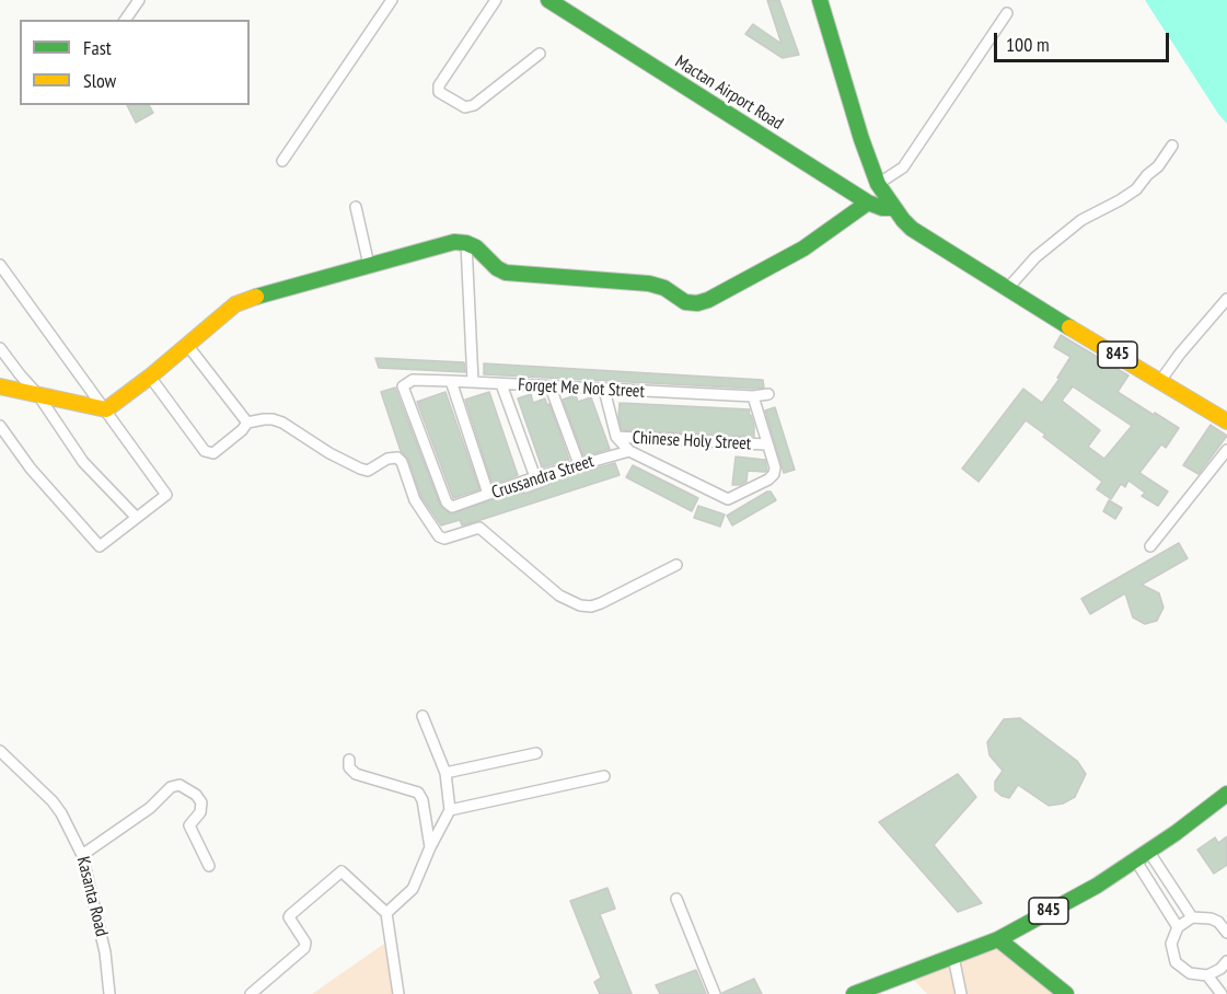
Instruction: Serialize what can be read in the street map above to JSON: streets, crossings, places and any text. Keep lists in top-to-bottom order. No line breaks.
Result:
{"streets":{"main road":["Mactan Airport Road","845"],"street":["Forget Me Not Street","Chinese Holy Street","Crussandra Street","Kasanta Road"]},"crossings":[["Mactan Airport Road","845"],["Forget Me Not Street","Crussandra Street"]],"legend":["Fast","Slow"],"scale_bar":"100 m"}
